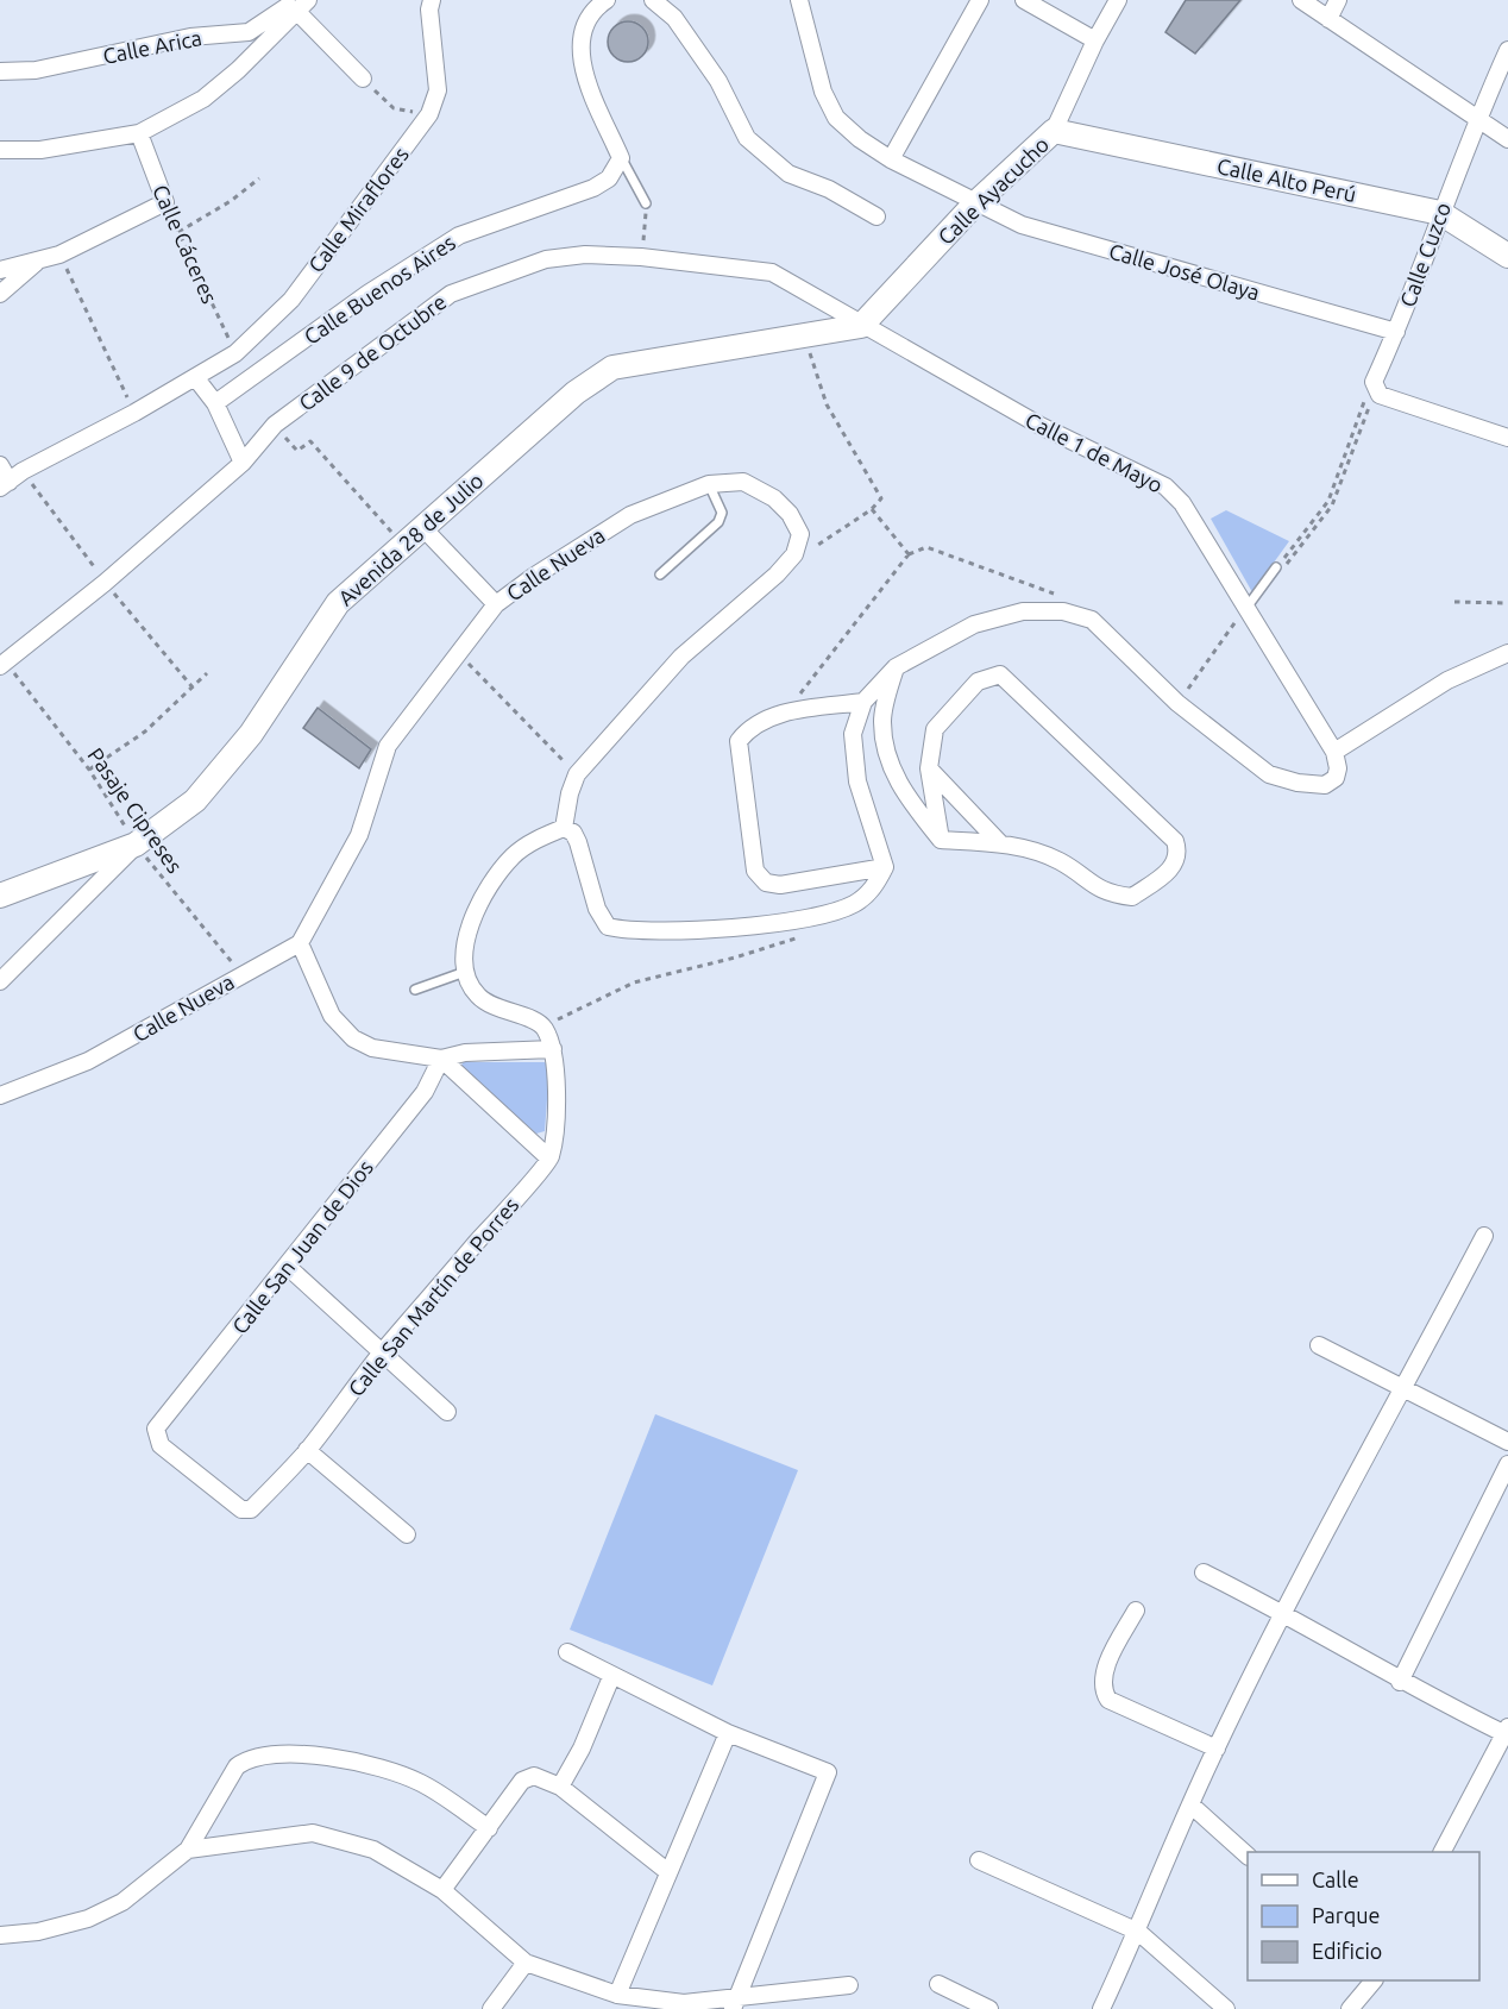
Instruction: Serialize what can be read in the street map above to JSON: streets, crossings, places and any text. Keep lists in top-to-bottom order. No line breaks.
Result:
{"streets":{"street":["Calle Arica","Calle Alto Perú","Calle Ayacucho","Calle Miraflores","Calle Cáceres","Calle Cuzco","Calle José Olaya","Calle Buenos Aires","Calle 9 de Octubre","Calle 1 de Mayo","Avenida 28 de Julio","Calle Nueva","Calle San Juan de Dios","Calle San Martín de Porres"],"path":["Pasaje Cipreses"]},"crossings":[["Calle Alto Perú","Calle Ayacucho"],["Calle Alto Perú","Calle Cuzco"],["Calle Ayacucho","Calle José Olaya"],["Calle Ayacucho","Calle 9 de Octubre"],["Calle Ayacucho","Calle 1 de Mayo"],["Calle Ayacucho","Avenida 28 de Julio"],["Calle Miraflores","Calle Cáceres"],["Calle Cuzco","Calle José Olaya"],["Calle 9 de Octubre","Calle 1 de Mayo"],["Calle 9 de Octubre","Avenida 28 de Julio"],["Calle 9 de Octubre","Pasaje Cipreses"],["Calle 1 de Mayo","Avenida 28 de Julio"],["Avenida 28 de Julio","Pasaje Cipreses"],["Calle Nueva","Pasaje Cipreses"],["Calle San Juan de Dios","Calle San Martín de Porres"]],"legend":["Calle","Parque","Edificio"]}
